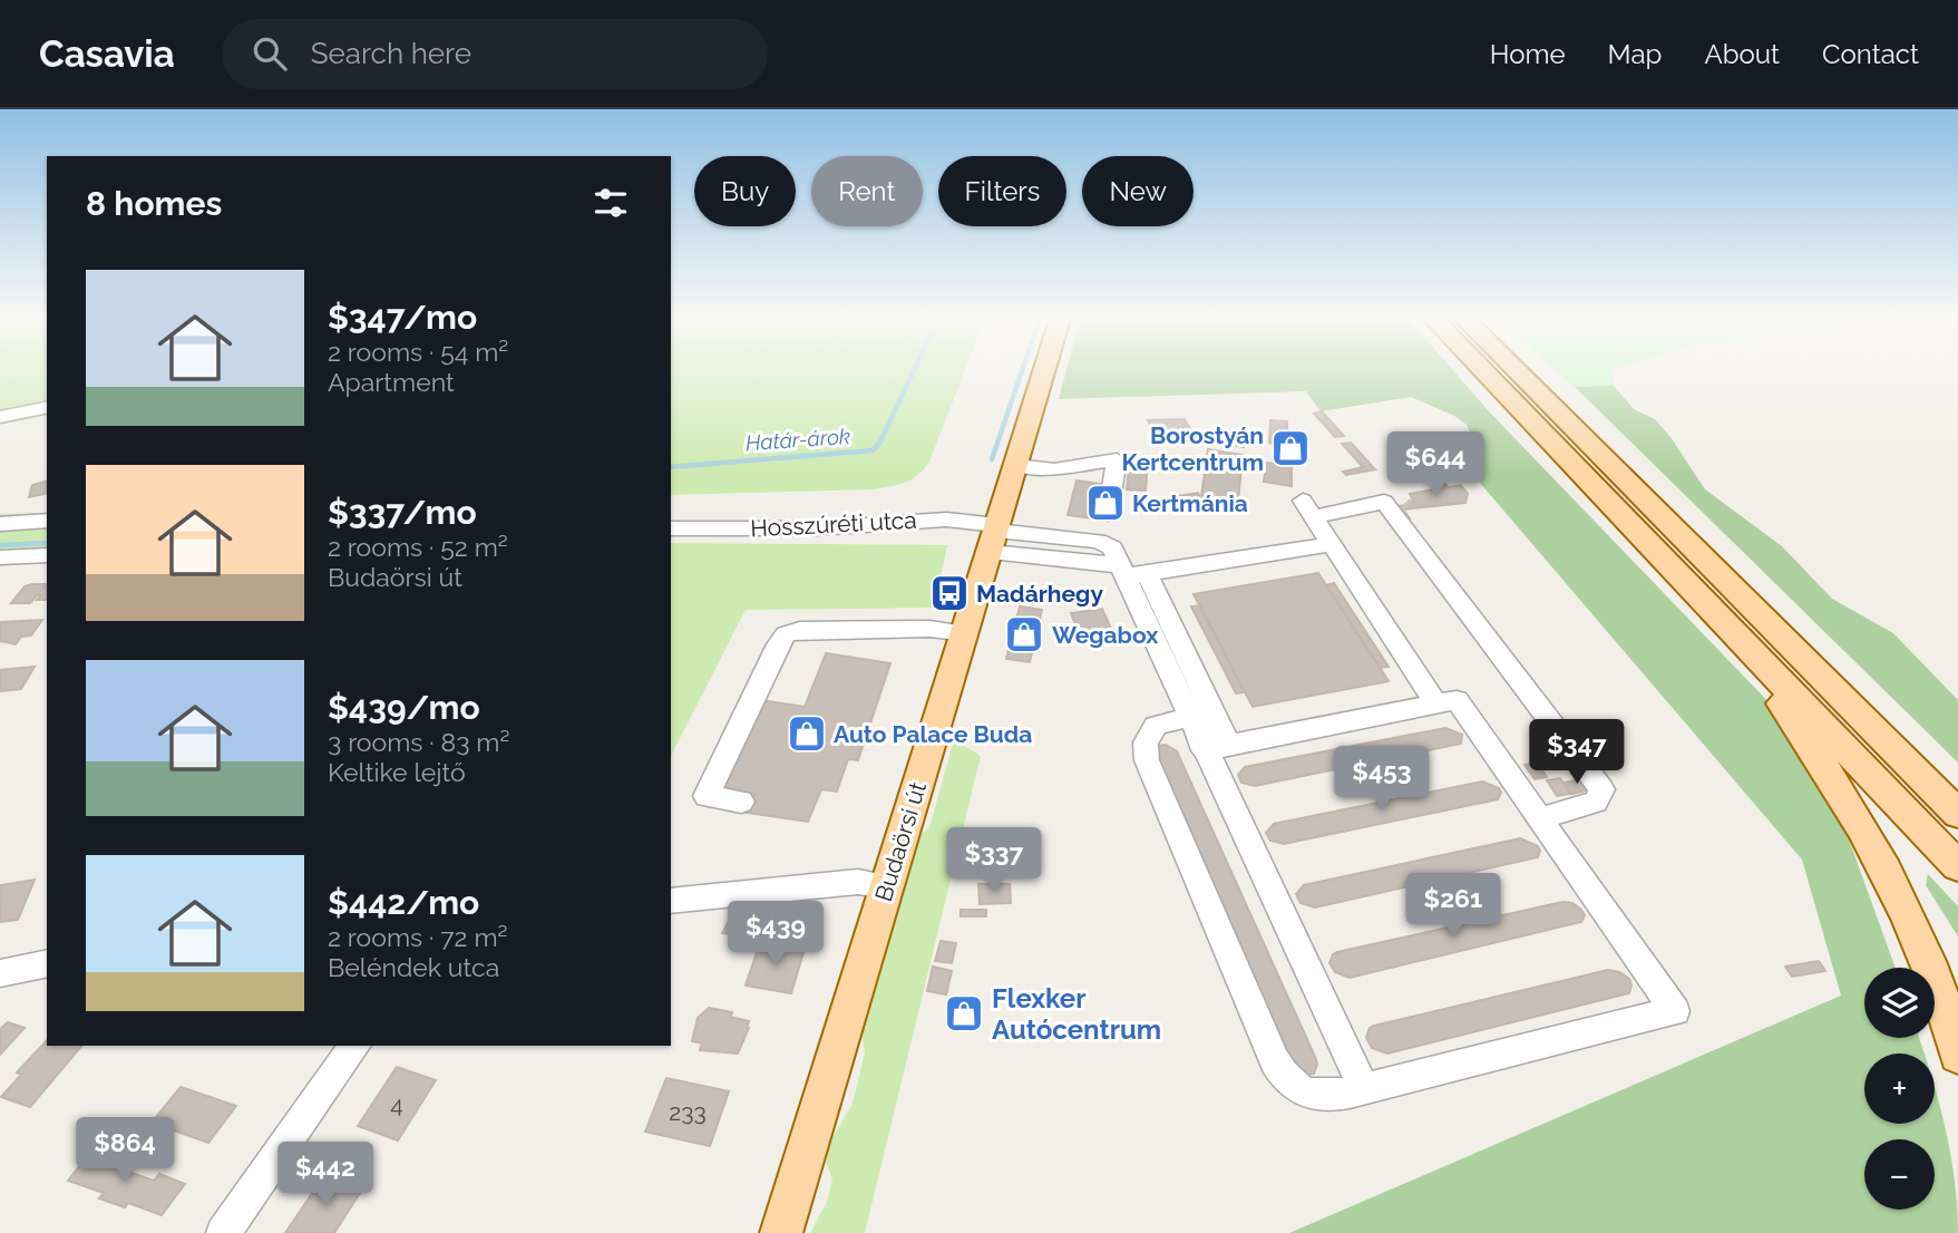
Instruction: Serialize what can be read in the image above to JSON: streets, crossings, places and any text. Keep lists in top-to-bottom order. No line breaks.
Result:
{"streets":{"main road":["Budaörsi út"],"street":["Hosszúréti utca"]},"crossings":[["Hosszúréti utca","Budaörsi út"]],"water":["Határ-árok"],"places":{"shop":["Borostyán Kertcentrum","Kertmánia","Wegabox","Auto Palace Buda","Flexker Autócentrum"],"bus stop":["Madárhegy"]},"house_numbers":["4","233"],"page":{"header":"Casavia","search":"Search here","nav":["Home","Map","About","Contact"],"chip":["Buy","Rent","Filters","New"],"heading":"8 homes","list":[{"name":"$347/mo","note":"2 rooms · 54 m² · Apartment"},{"name":"$337/mo","note":"2 rooms · 52 m² · Budaörsi út"},{"name":"$439/mo","note":"3 rooms · 83 m² · Keltike lejtő"},{"name":"$442/mo","note":"2 rooms · 72 m² · Beléndek utca"}],"price":["$644","$347","$453","$337","$261","$439","$864","$442"],"map_buttons":["+","−"]}}
